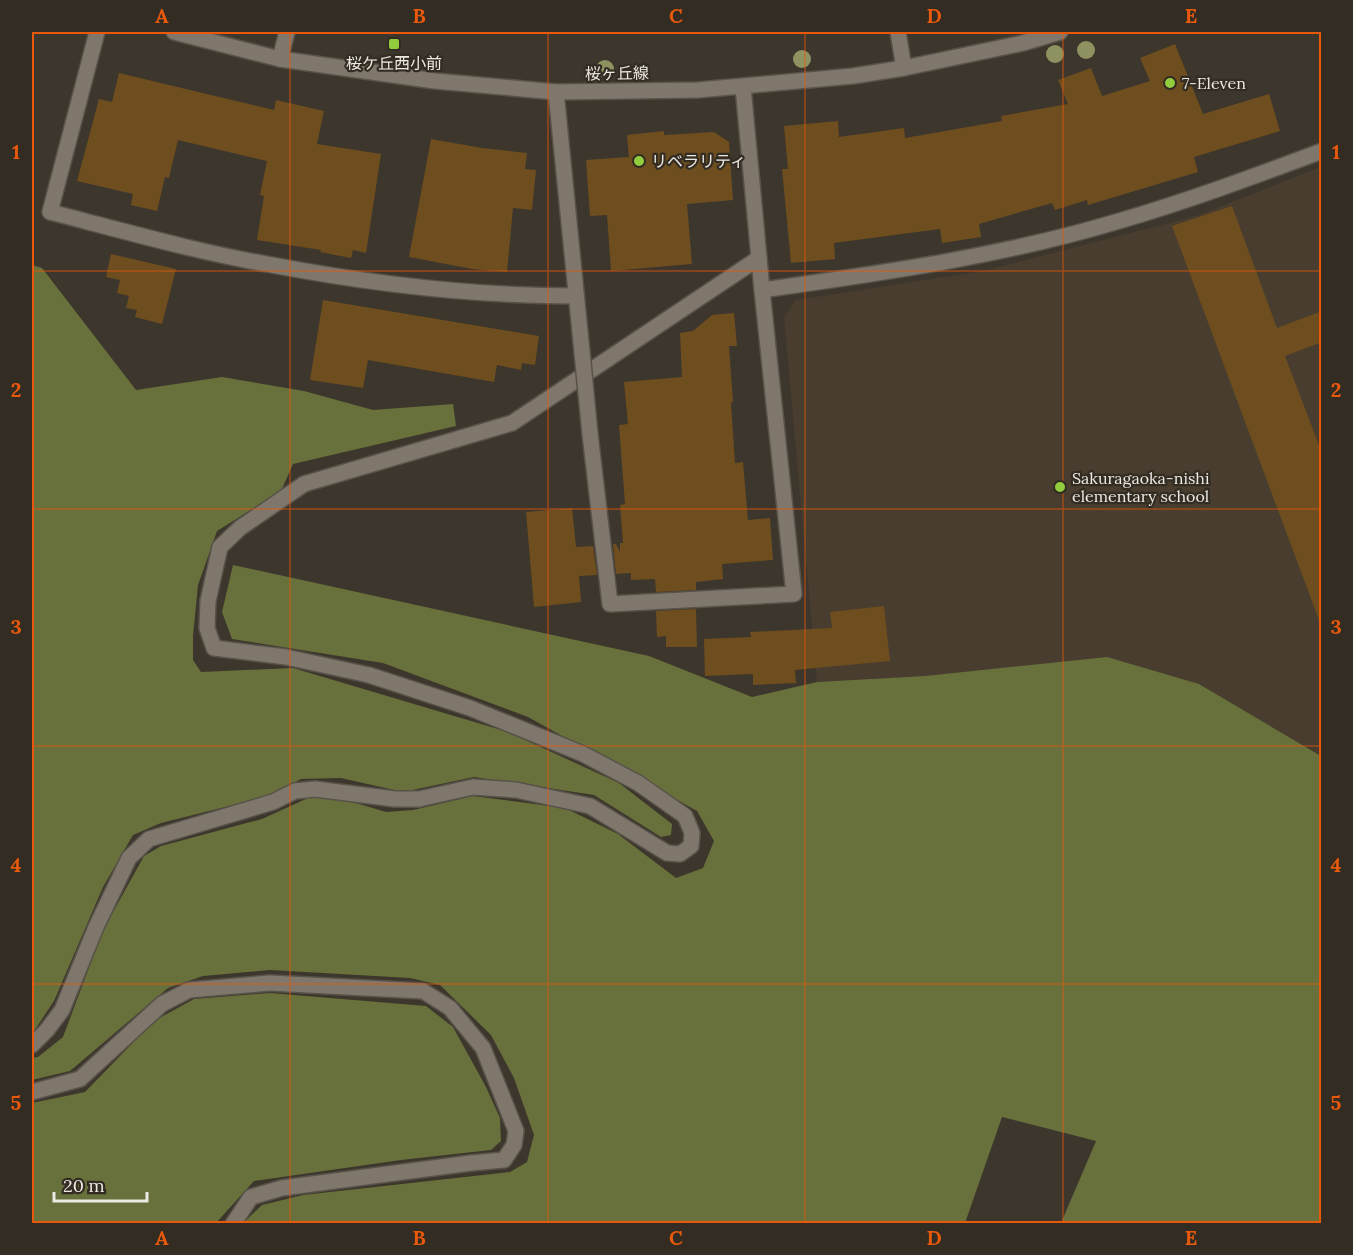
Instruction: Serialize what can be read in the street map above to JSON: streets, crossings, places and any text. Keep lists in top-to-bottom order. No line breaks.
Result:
{"streets":{"street":["桜ヶ丘線"]},"places":{"transit":["桜ケ丘西小前"],"other":["7-Eleven","リベラリティ","Sakuragaoka-nishi elementary school"]},"scale_bar":"20 m","grid":{"columns":["A","B","C","D","E"],"rows":["1","2","3","4","5"]}}
